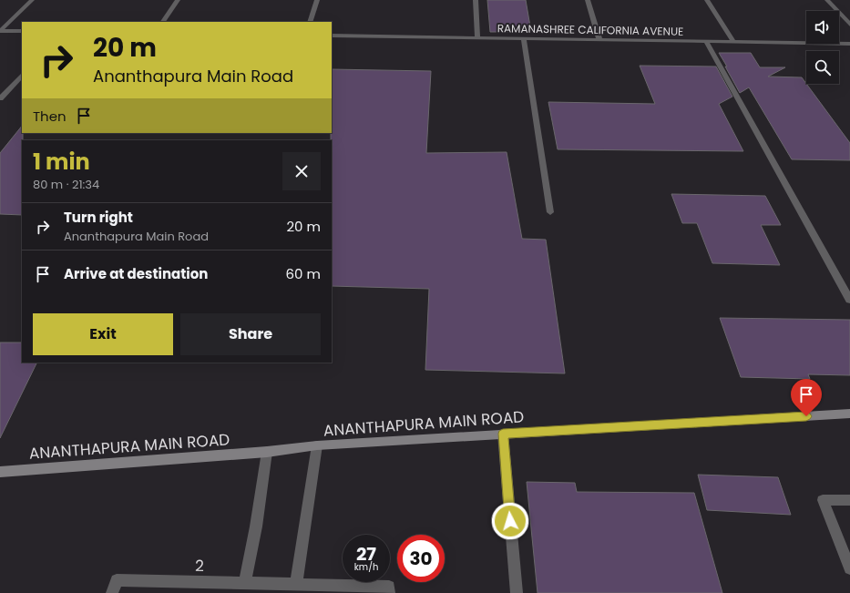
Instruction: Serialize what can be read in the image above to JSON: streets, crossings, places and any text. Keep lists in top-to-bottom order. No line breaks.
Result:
{"streets":{"street":["RAMANASHREE CALIFORNIA AVENUE","ANANTHAPURA MAIN ROAD","2"]},"page":{"turn":["20 m","Ananthapura Main Road"],"then":"Then","heading":["1 min","80 m · 21:34"],"list":[{"name":"Turn right","note":"Ananthapura Main Road","value":"20 m"},{"name":"Arrive at destination","value":"60 m"}],"buttons":["Exit","Share"],"speed":"27 km/h","limit":"30"}}
